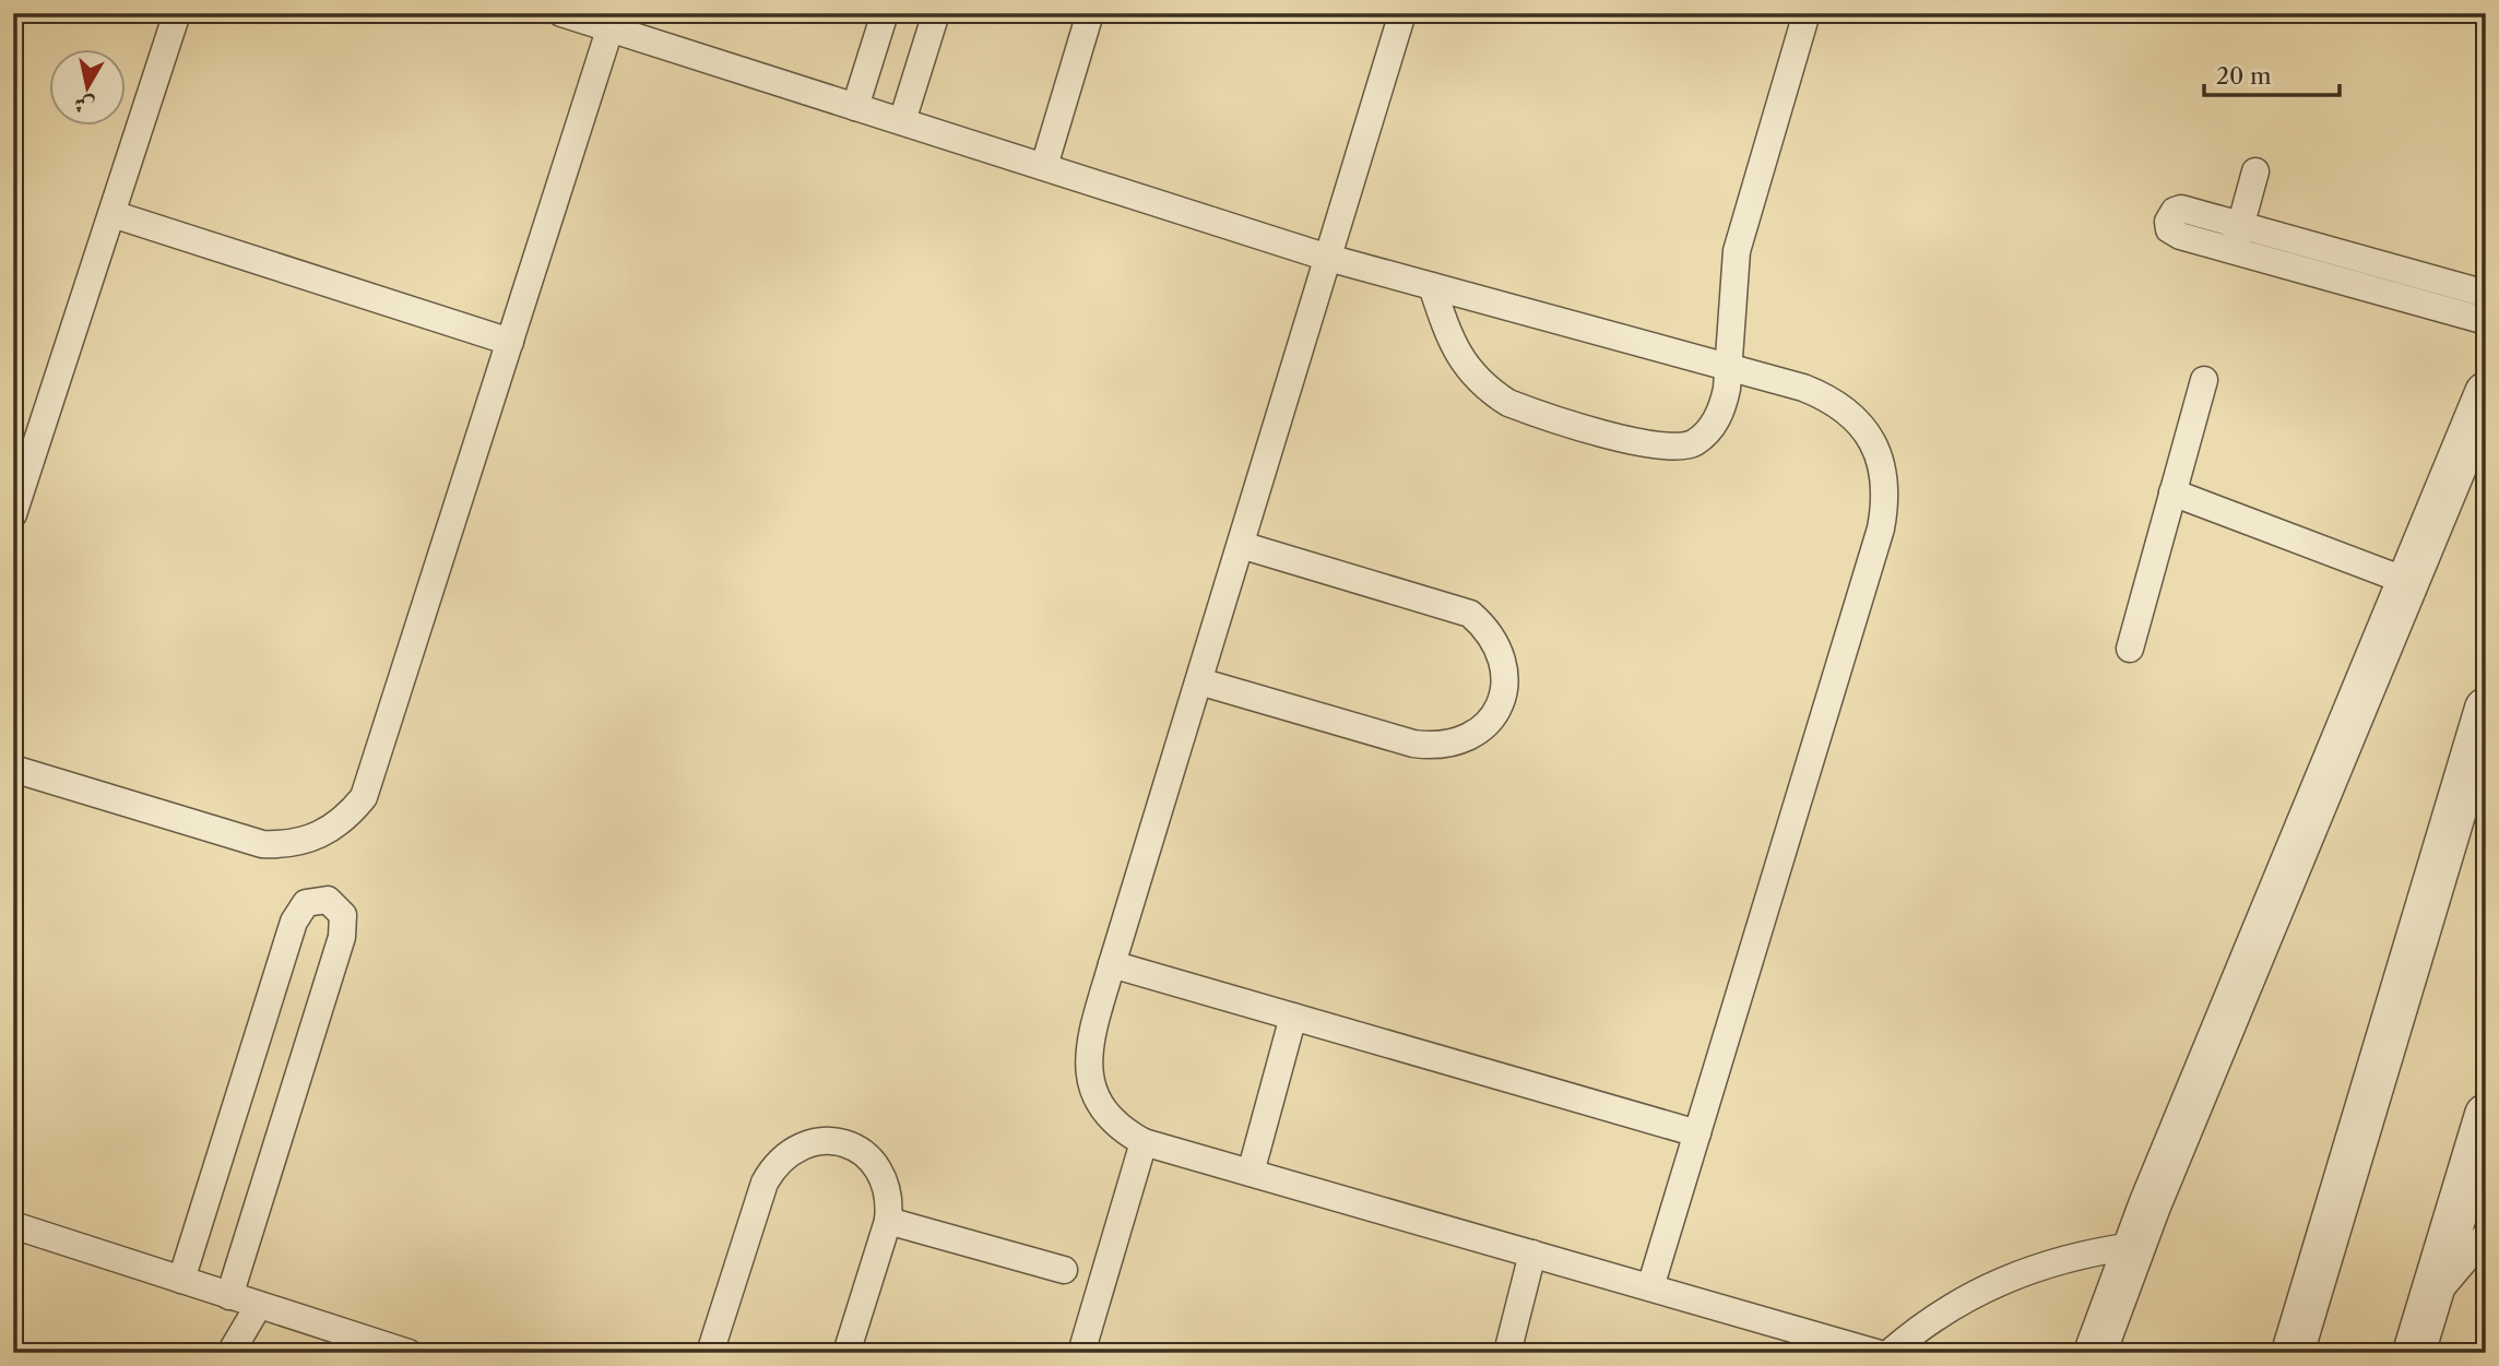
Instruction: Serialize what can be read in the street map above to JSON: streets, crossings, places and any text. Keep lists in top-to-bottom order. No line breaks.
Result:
{"scale_bar":"20 m","north":"bottom"}
